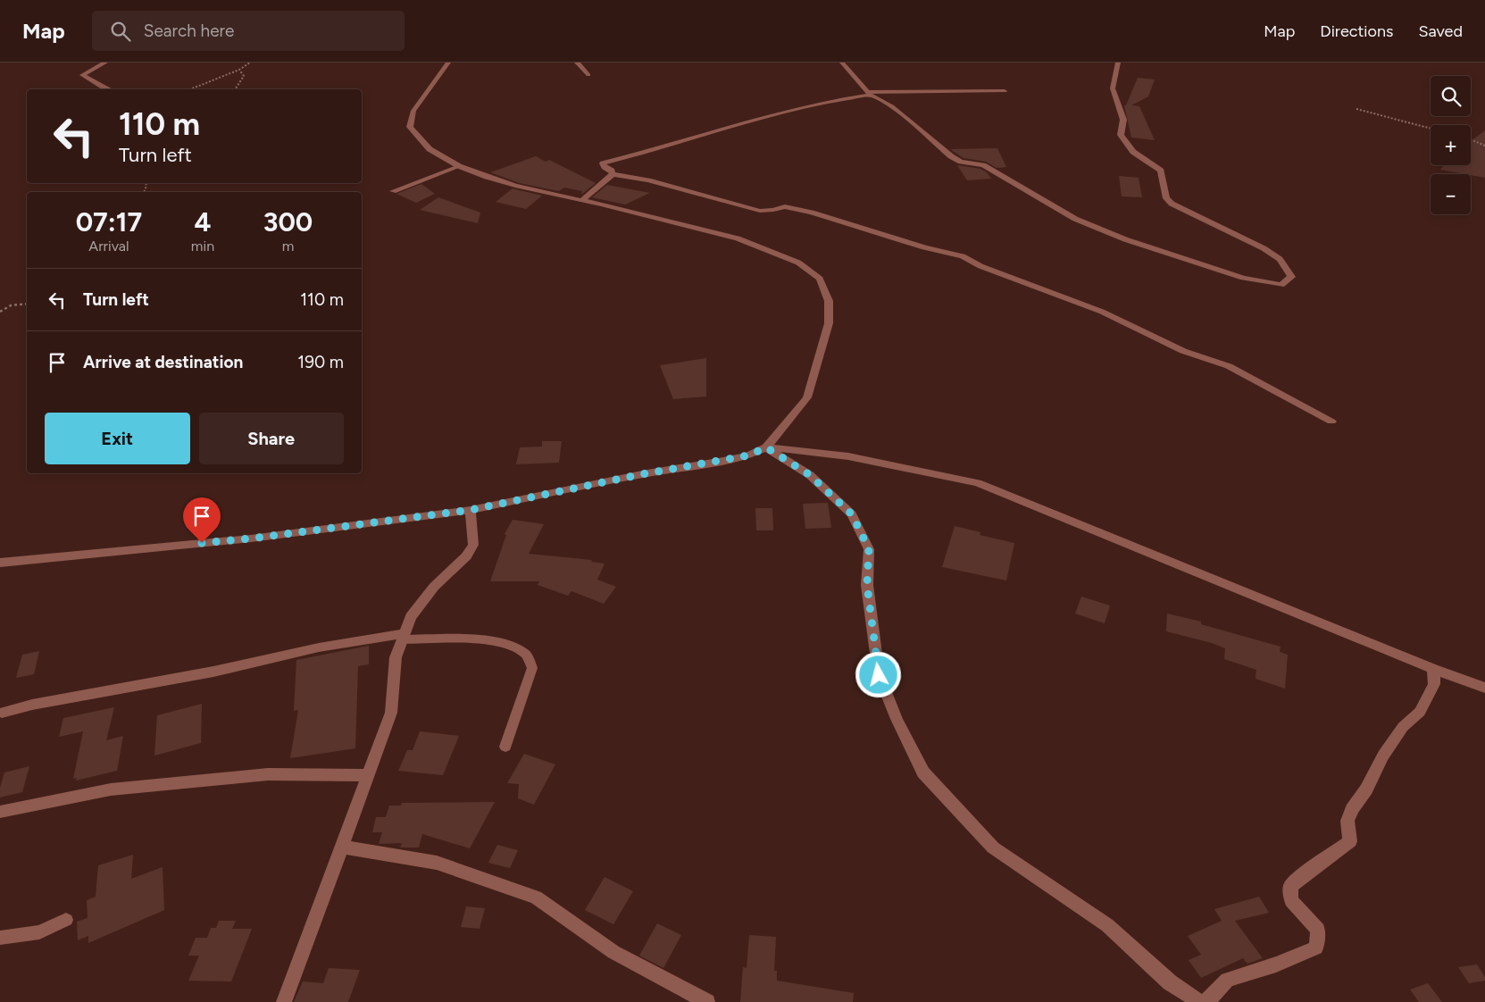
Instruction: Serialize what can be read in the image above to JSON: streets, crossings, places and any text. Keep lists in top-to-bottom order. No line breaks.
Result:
{"page":{"header":"Map","search":"Search here","nav":["Map","Directions","Saved"],"map_buttons":["+","−"],"turn":["110 m","Turn left"],"eta":["07:17","Arrival","4","min","300","m"],"list":[{"name":"Turn left","value":"110 m"},{"name":"Arrive at destination","value":"190 m"}],"buttons":["Exit","Share"]}}
